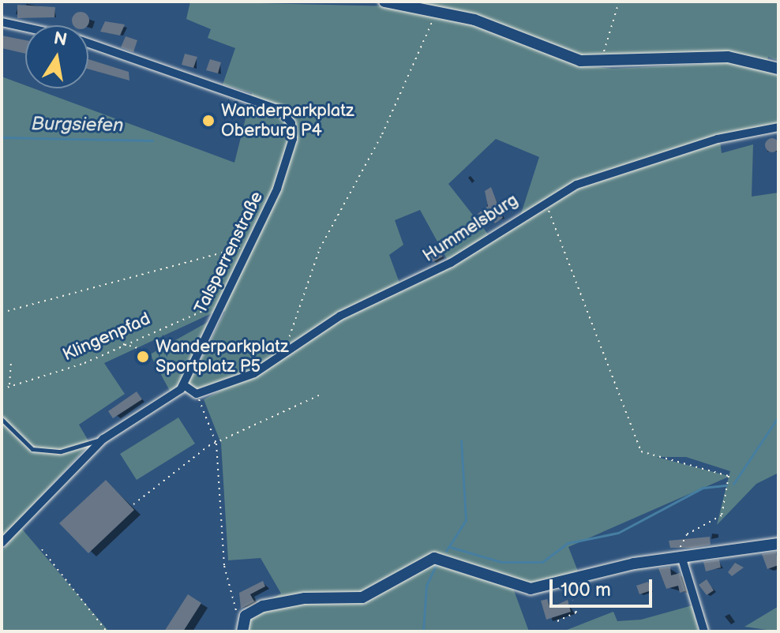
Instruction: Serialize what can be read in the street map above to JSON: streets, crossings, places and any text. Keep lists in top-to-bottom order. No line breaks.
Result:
{"streets":{"street":["Hummelsburg","Talsperrenstraße"],"path":["Klingenpfad"]},"crossings":[["Talsperrenstraße","Klingenpfad"]],"water":["Burgsiefen"],"places":["Wanderparkplatz Oberburg P4","Wanderparkplatz Sportplatz P5"],"scale_bar":"100 m","north":"top"}
